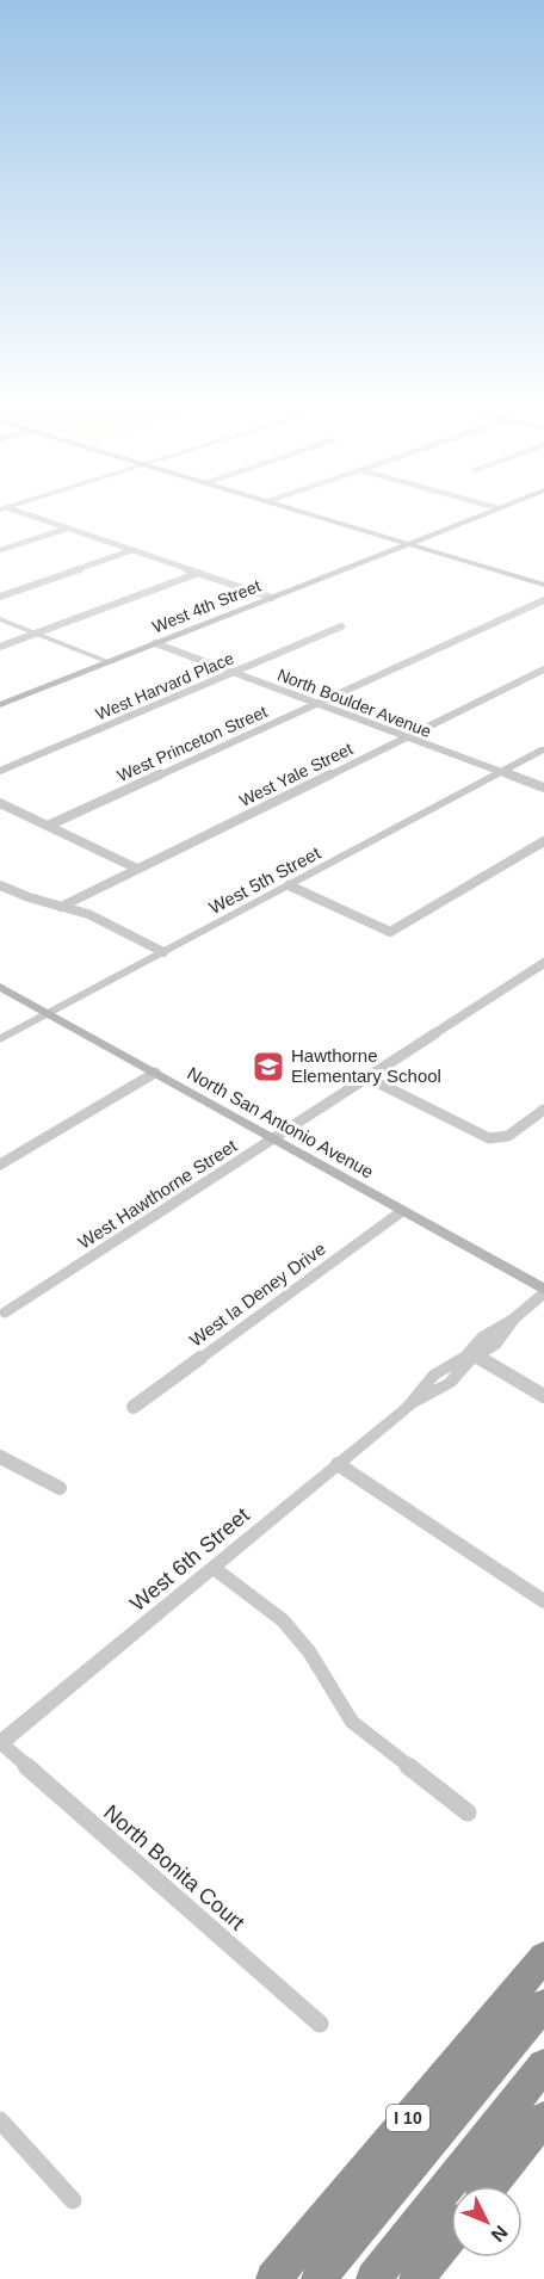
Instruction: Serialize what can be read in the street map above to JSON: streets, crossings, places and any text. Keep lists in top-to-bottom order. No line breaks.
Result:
{"streets":{"highway":["I 10"],"main road":["West 4th Street","North San Antonio Avenue"],"street":["West Harvard Place","North Boulder Avenue","West Princeton Street","West Yale Street","West 5th Street","West Hawthorne Street","West la Deney Drive","West 6th Street","North Bonita Court"]},"crossings":[["West 4th Street","North Boulder Avenue"],["West Harvard Place","North Boulder Avenue"],["North Boulder Avenue","West Princeton Street"],["North Boulder Avenue","West Yale Street"],["North Boulder Avenue","West 5th Street"],["West 5th Street","North San Antonio Avenue"],["North San Antonio Avenue","West Hawthorne Street"],["North San Antonio Avenue","West la Deney Drive"],["North San Antonio Avenue","West 6th Street"],["West 6th Street","North Bonita Court"]],"places":{"school or university":["Hawthorne Elementary School"]},"north":"bottom right"}
